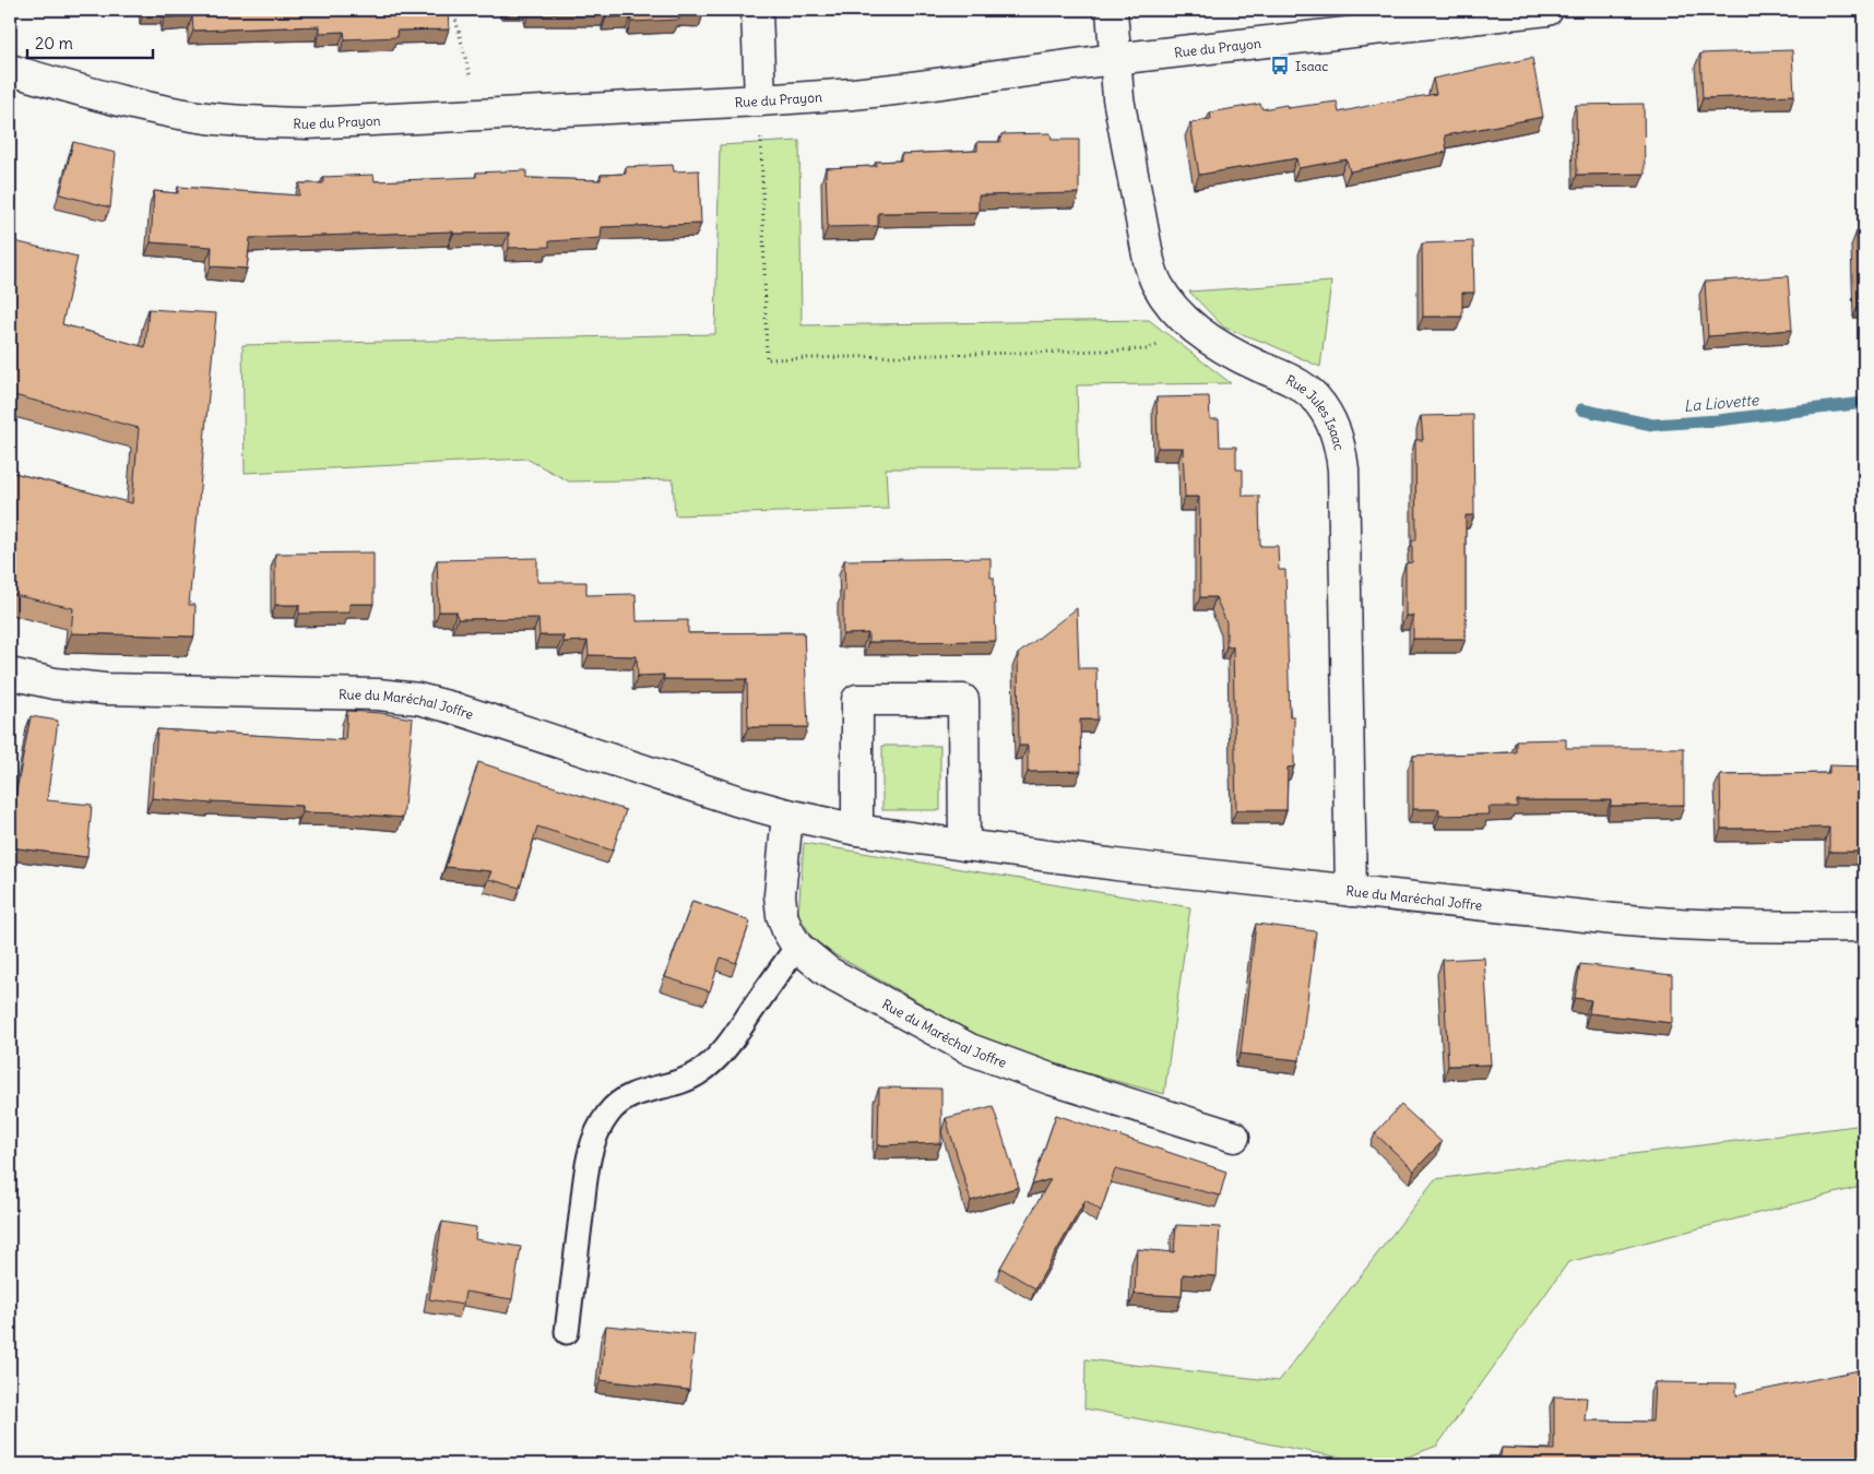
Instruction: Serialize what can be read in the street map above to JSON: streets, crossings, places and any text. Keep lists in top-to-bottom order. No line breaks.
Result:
{"streets":{"street":["Rue du Prayon","Rue Jules Isaac","Rue du Maréchal Joffre"]},"crossings":[["Rue du Prayon","Rue Jules Isaac"],["Rue Jules Isaac","Rue du Maréchal Joffre"]],"water":["La Liovette"],"places":{"bus stop":["Isaac"]},"scale_bar":"20 m"}
